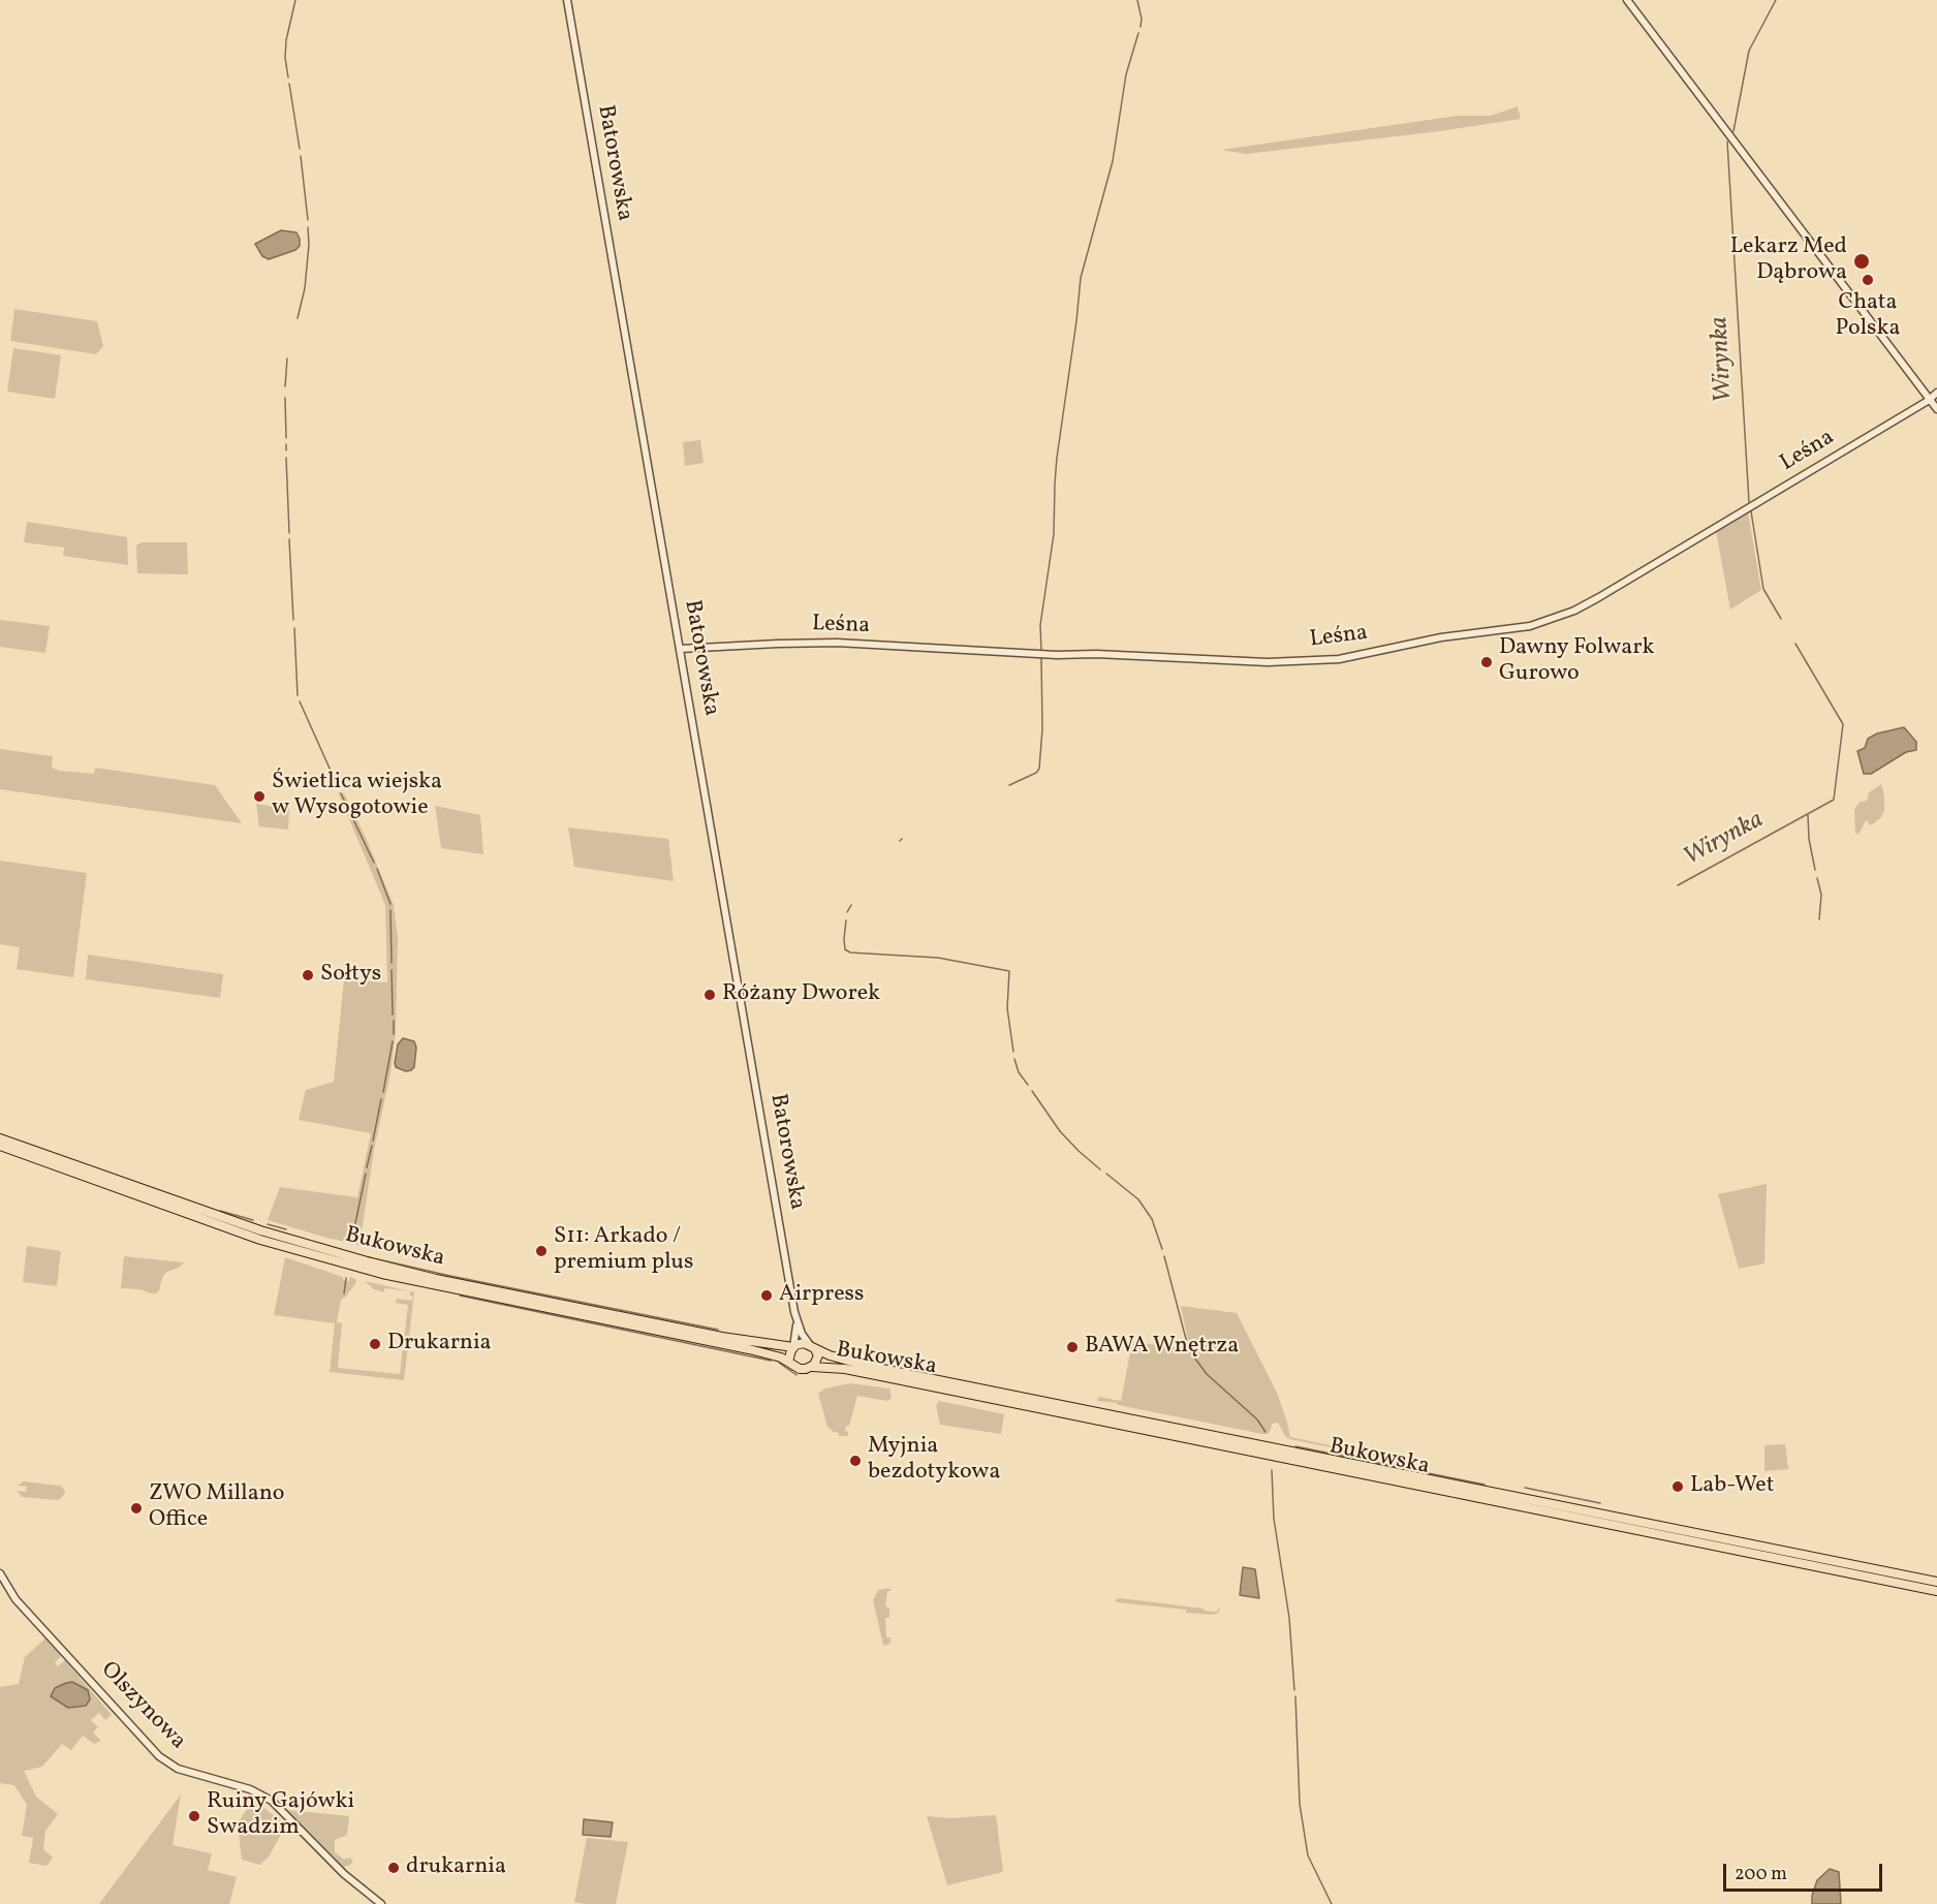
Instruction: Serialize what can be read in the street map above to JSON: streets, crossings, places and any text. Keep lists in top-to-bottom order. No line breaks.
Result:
{"streets":{"main road":["Bukowska"],"street":["Batorowska","Leśna","Olszynowa"]},"crossings":[["Batorowska","Leśna"],["Batorowska","Bukowska"]],"water":["Wirynka"],"places":["Lekarz Med Dąbrowa","Chata Polska","Dawny Folwark Gurowo","Świetlica wiejska w Wysogotowie","Sołtys","Różany Dworek","S11: Arkado / premium plus","Airpress","Drukarnia","BAWA Wnętrza","Myjnia bezdotykowa","Lab-Wet","ZWO Millano Office","Ruiny Gajówki Swadzim","drukarnia"],"scale_bar":"200 m"}
